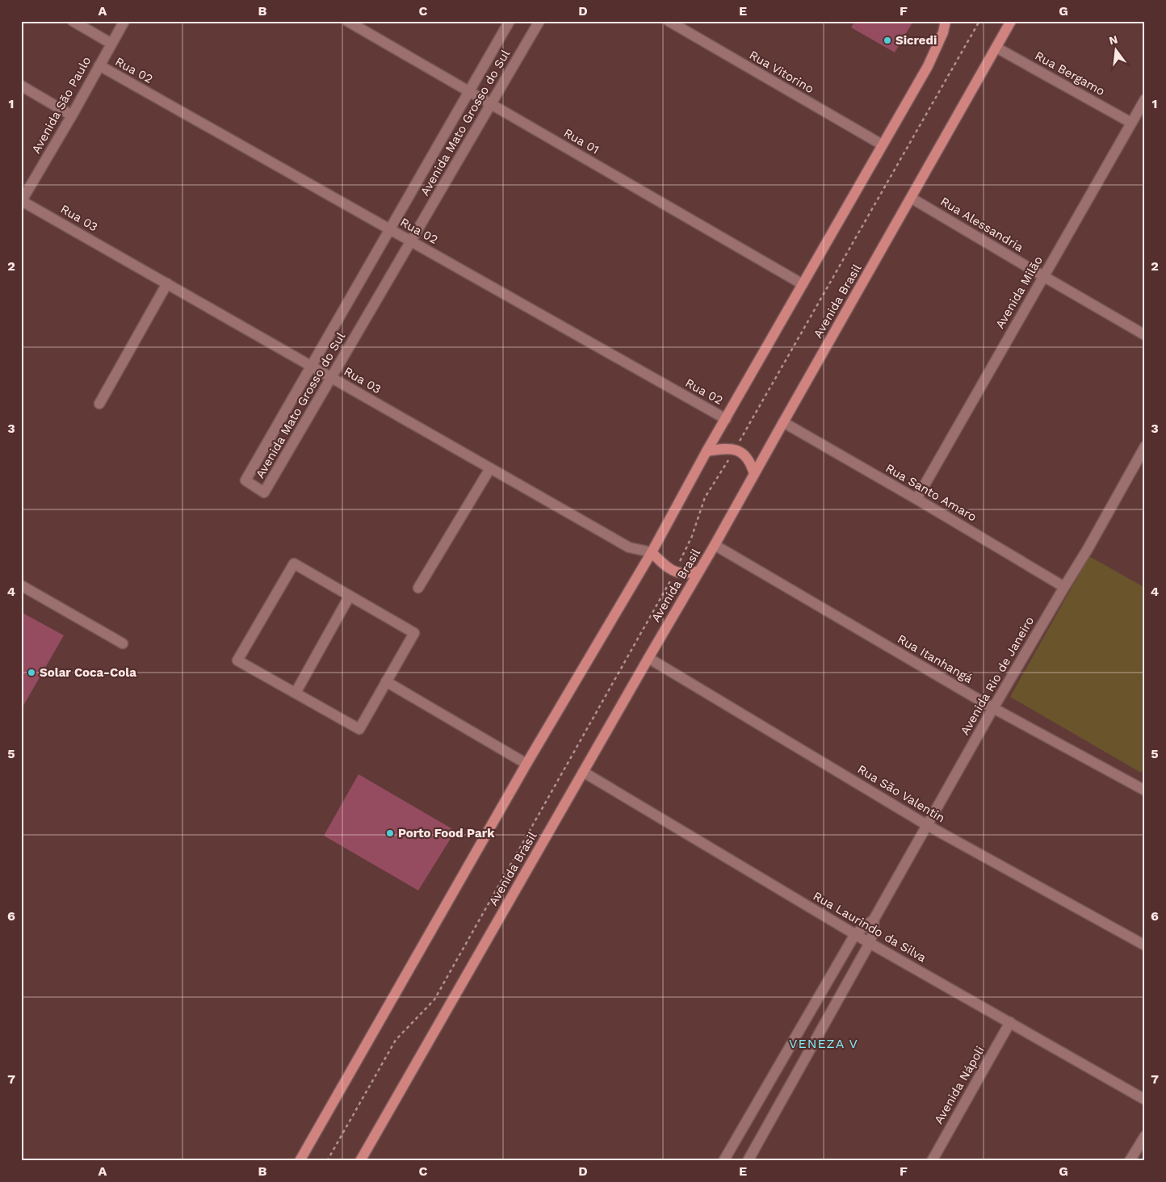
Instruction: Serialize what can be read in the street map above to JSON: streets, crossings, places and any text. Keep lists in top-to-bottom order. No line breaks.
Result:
{"streets":{"main road":["Avenida Brasil"],"street":["Rua 02","Rua Vitorino","Rua Bergamo","Avenida São Paulo","Avenida Mato Grosso do Sul","Rua 01","Rua 03","Rua Alessandria","Avenida Milão","Rua Santo Amaro","Rua Itanhangá","Avenida Rio de Janeiro","Rua São Valentin","Rua Laurindo da Silva","Avenida Nápoli"]},"crossings":[["Rua 02","Avenida São Paulo"],["Rua 02","Avenida Mato Grosso do Sul"],["Rua Bergamo","Avenida Milão"],["Rua Bergamo","Avenida Brasil"],["Avenida São Paulo","Rua 03"],["Avenida Mato Grosso do Sul","Rua 01"],["Avenida Mato Grosso do Sul","Rua 03"],["Rua Alessandria","Avenida Milão"],["Rua Alessandria","Avenida Brasil"],["Avenida Milão","Rua Santo Amaro"],["Avenida Brasil","Rua Santo Amaro"],["Avenida Brasil","Rua Itanhangá"],["Avenida Brasil","Rua São Valentin"],["Avenida Brasil","Rua Laurindo da Silva"],["Rua Santo Amaro","Avenida Rio de Janeiro"],["Rua Itanhangá","Avenida Rio de Janeiro"],["Avenida Rio de Janeiro","Rua São Valentin"],["Avenida Rio de Janeiro","Rua Laurindo da Silva"],["Rua Laurindo da Silva","Avenida Nápoli"]],"districts":["VENEZA V"],"places":["Sicredi","Solar Coca-Cola","Porto Food Park"],"north":"top","grid":{"columns":["A","B","C","D","E","F","G"],"rows":["1","2","3","4","5","6","7"]}}
